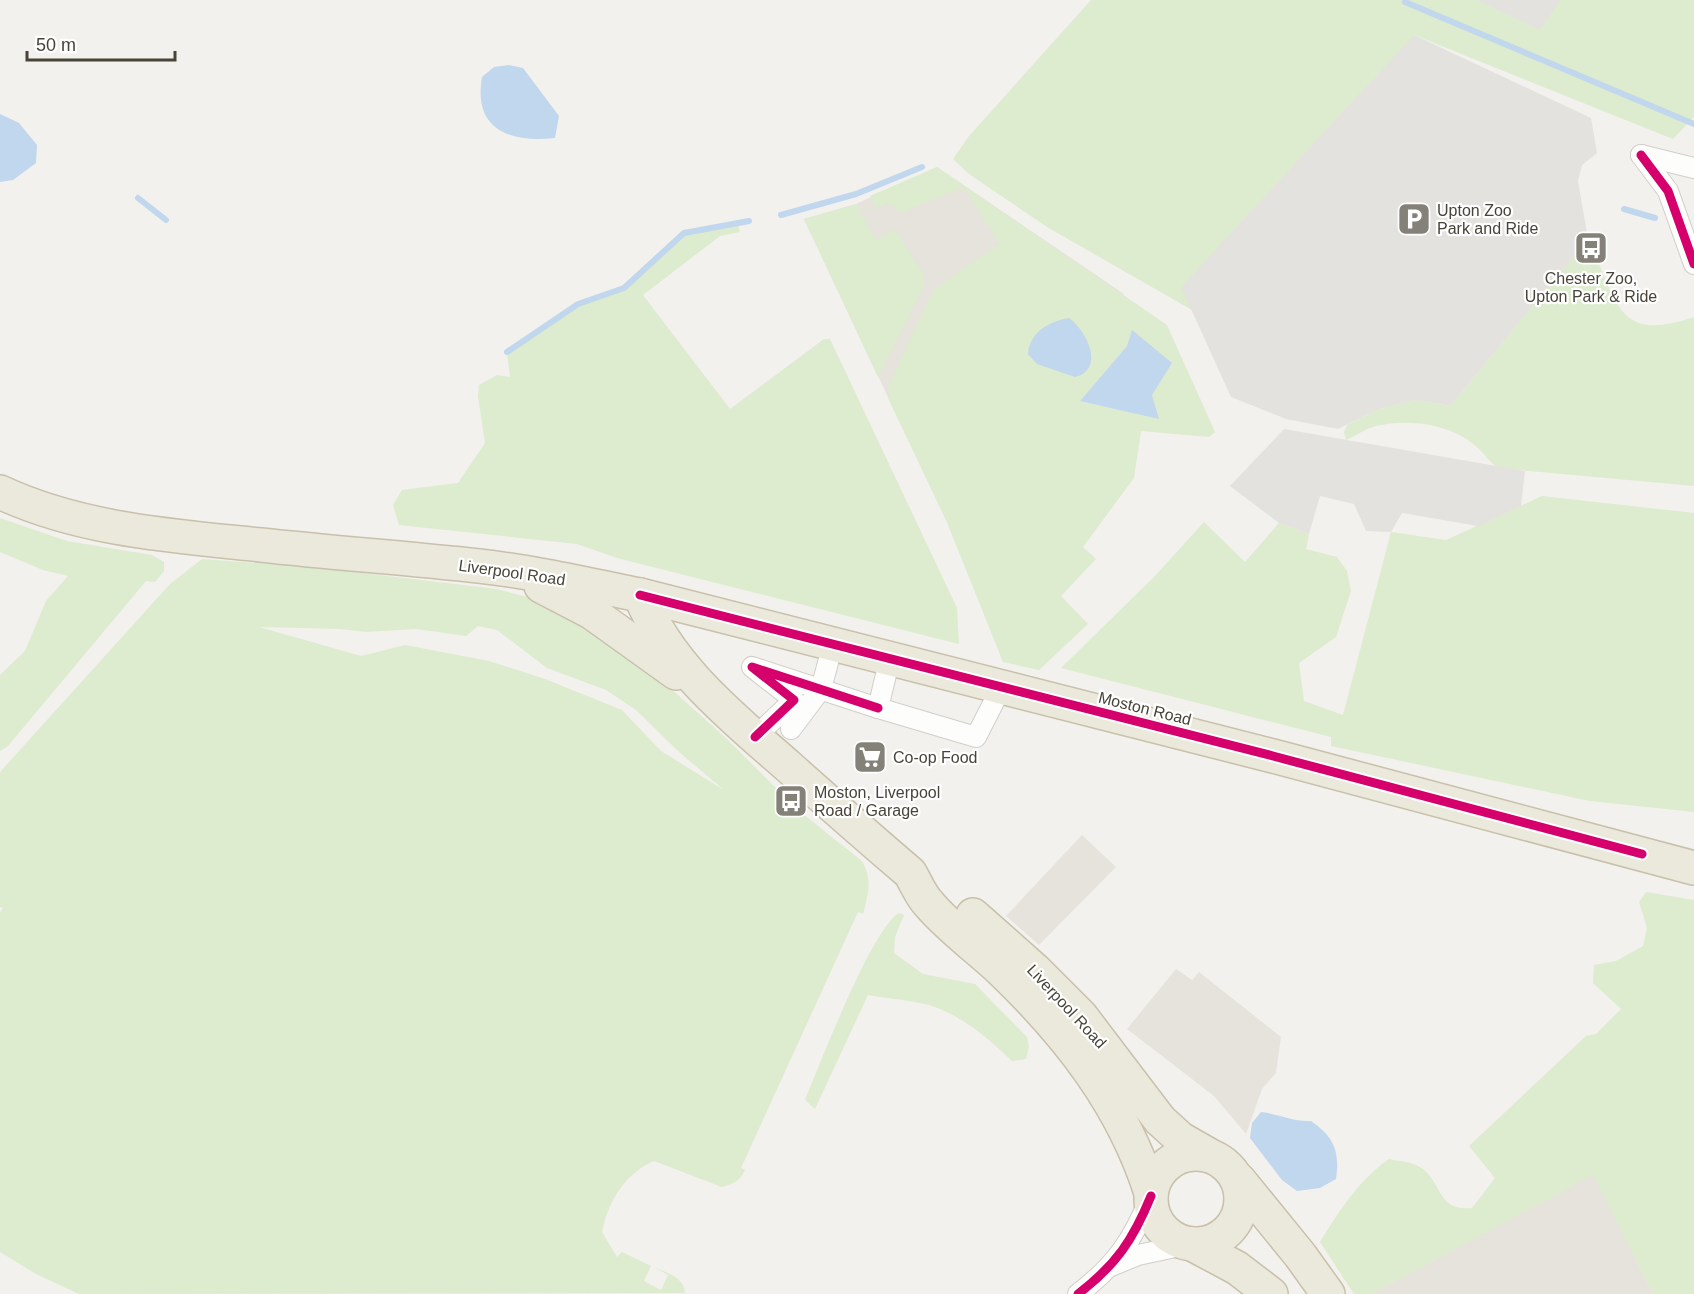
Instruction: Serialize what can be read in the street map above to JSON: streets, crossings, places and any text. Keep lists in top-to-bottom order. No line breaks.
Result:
{"streets":{"highway":["Liverpool Road","Moston Road"]},"crossings":[["Liverpool Road","Moston Road"]],"places":{"parking":["Upton Zoo Park and Ride"],"bus stop":["Chester Zoo, Upton Park & Ride","Moston, Liverpool Road / Garage"],"supermarket":["Co-op Food"]},"scale_bar":"50 m"}
